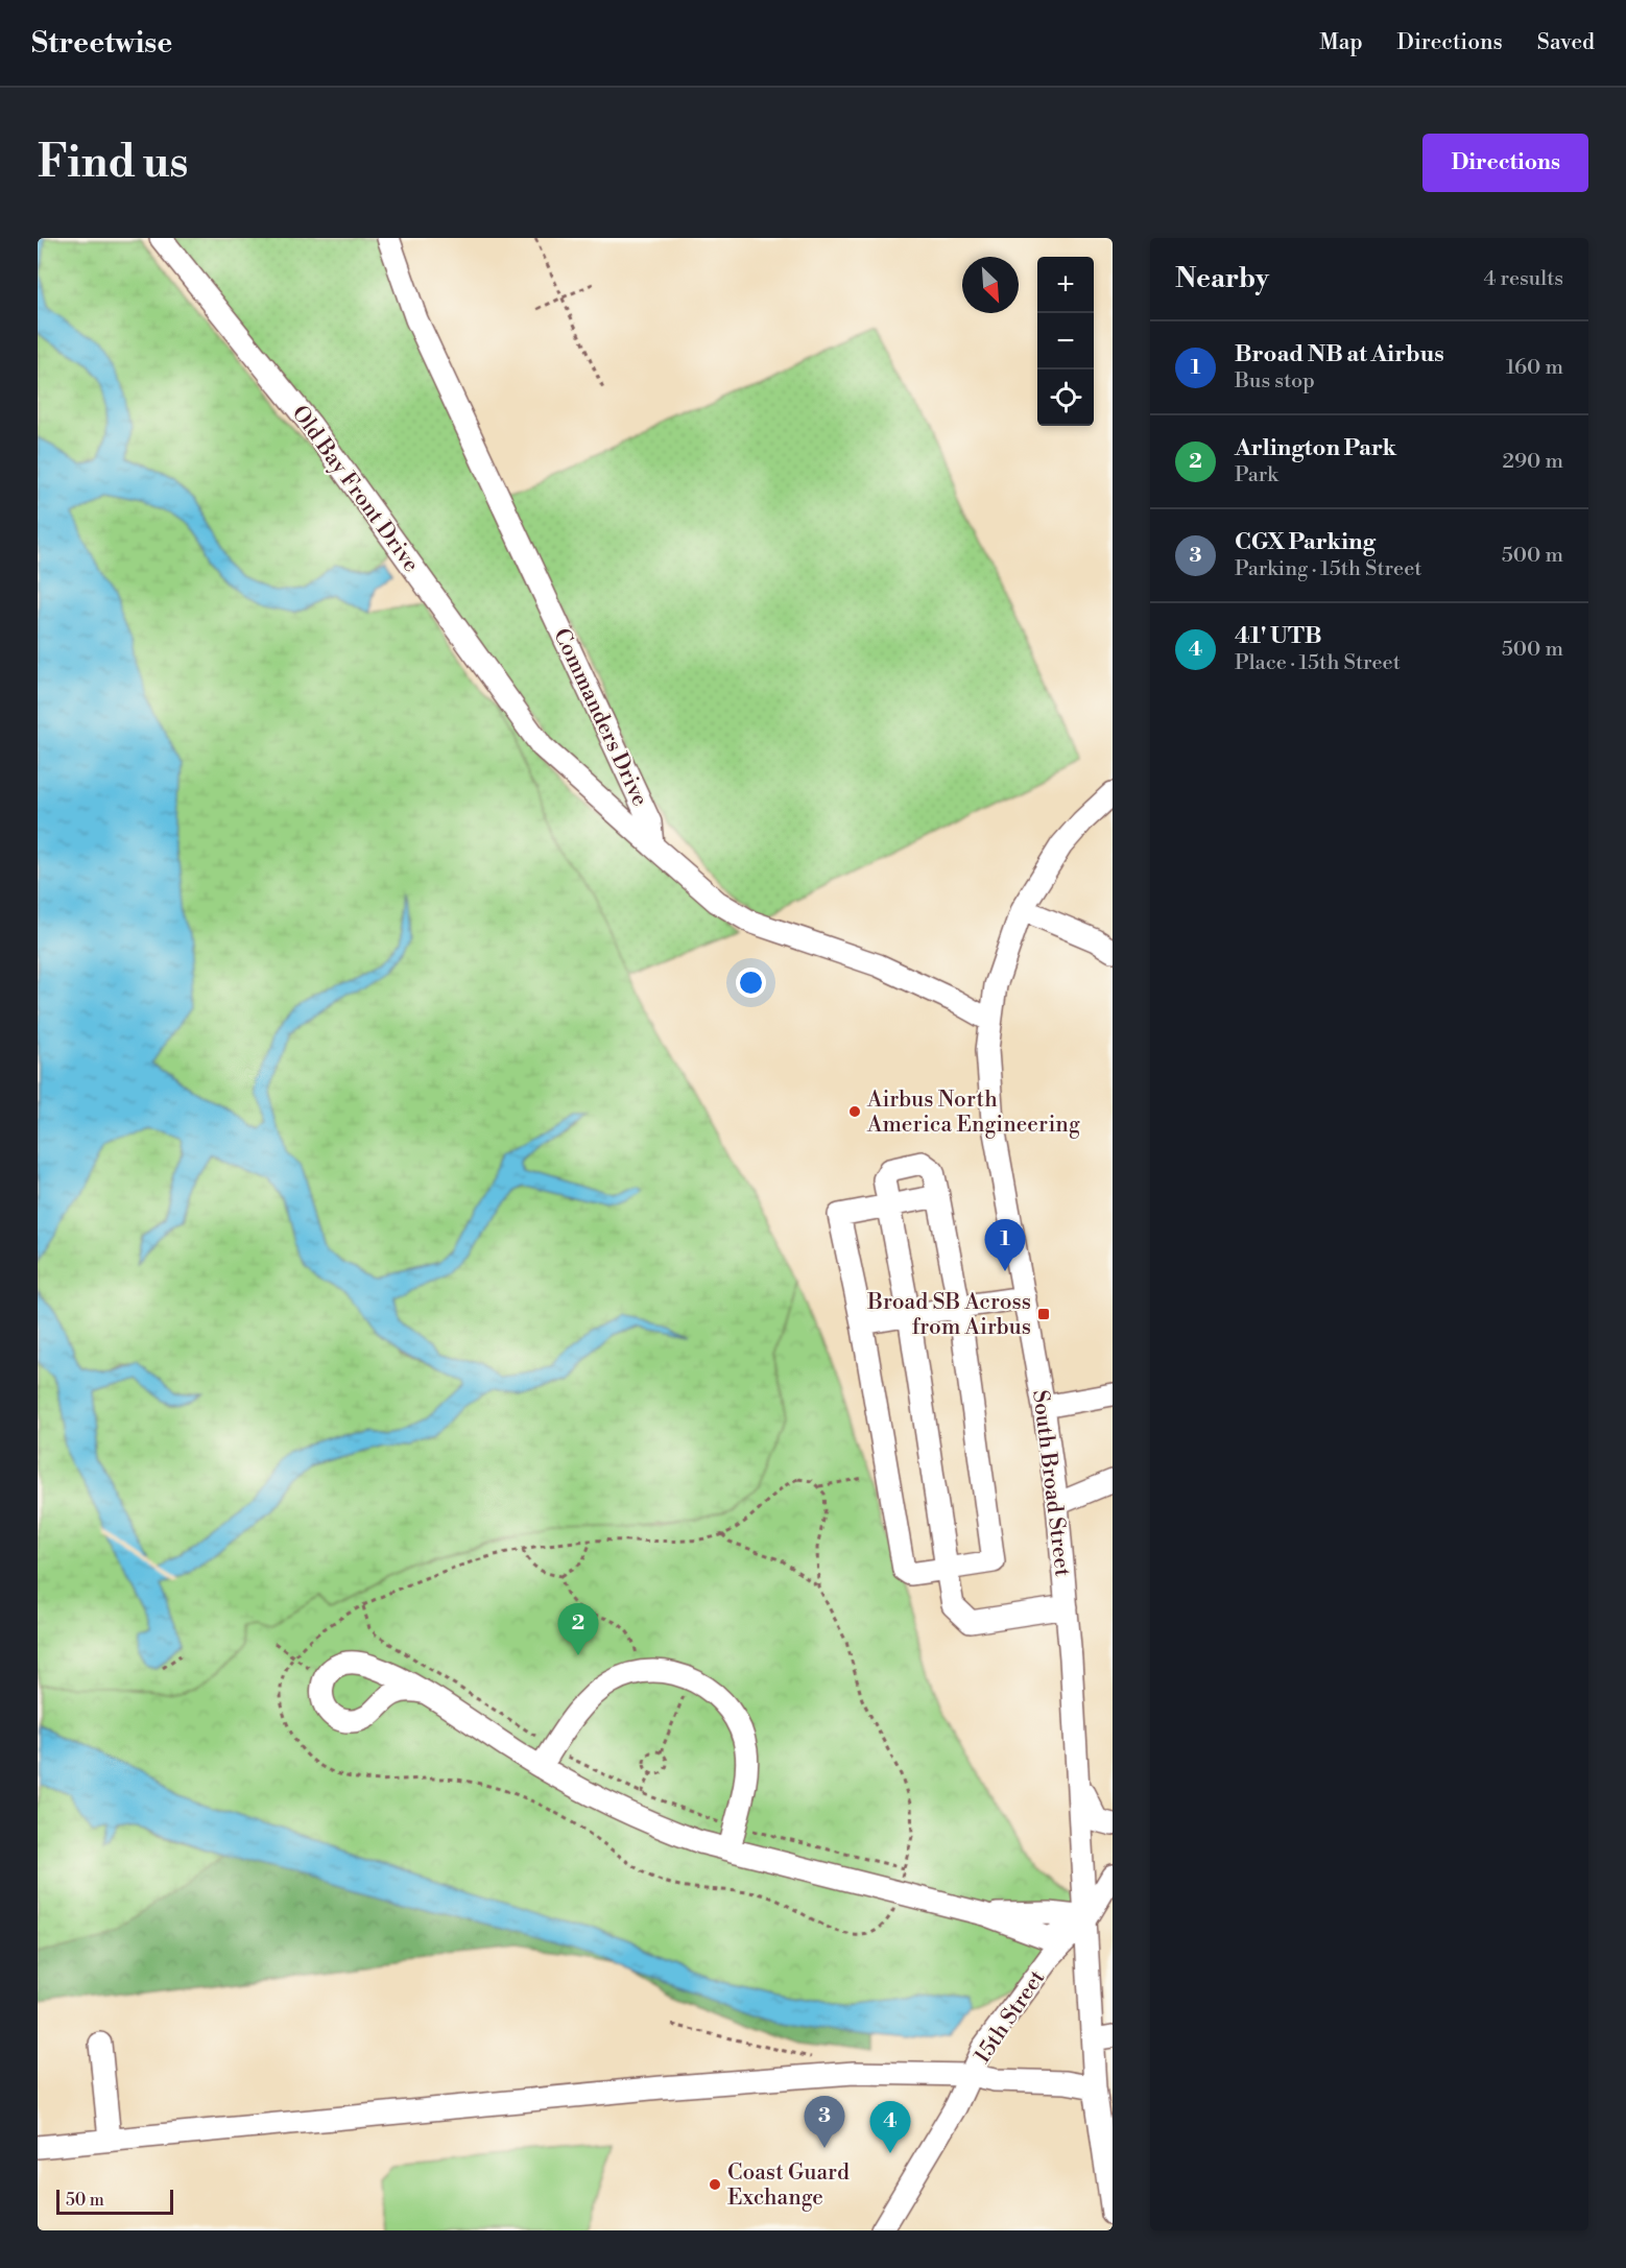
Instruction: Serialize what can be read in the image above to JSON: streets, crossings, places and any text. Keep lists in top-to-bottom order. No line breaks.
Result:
{"streets":{"street":["Old Bay Front Drive","Commanders Drive","South Broad Street","15th Street"]},"crossings":[["Old Bay Front Drive","Commanders Drive"],["South Broad Street","15th Street"]],"places":{"other":["Airbus North America Engineering","Coast Guard Exchange"],"transit":["Broad SB Across from Airbus"]},"scale_bar":"50 m","north":"bottom right","page":{"header":"Streetwise","nav":["Map","Directions","Saved"],"buttons":"Directions","title":"Find us","heading":["Nearby","4 results"],"map_buttons":["+","−"],"list":[{"mark":"1","name":"Broad NB at Airbus","note":"Bus stop","value":"160 m"},{"mark":"2","name":"Arlington Park","note":"Park","value":"290 m"},{"mark":"3","name":"CGX Parking","note":"Parking · 15th Street","value":"500 m"},{"mark":"4","name":"41' UTB","note":"Place · 15th Street","value":"500 m"}],"pins":["1","2","3","4"],"scale":"50 m"}}
